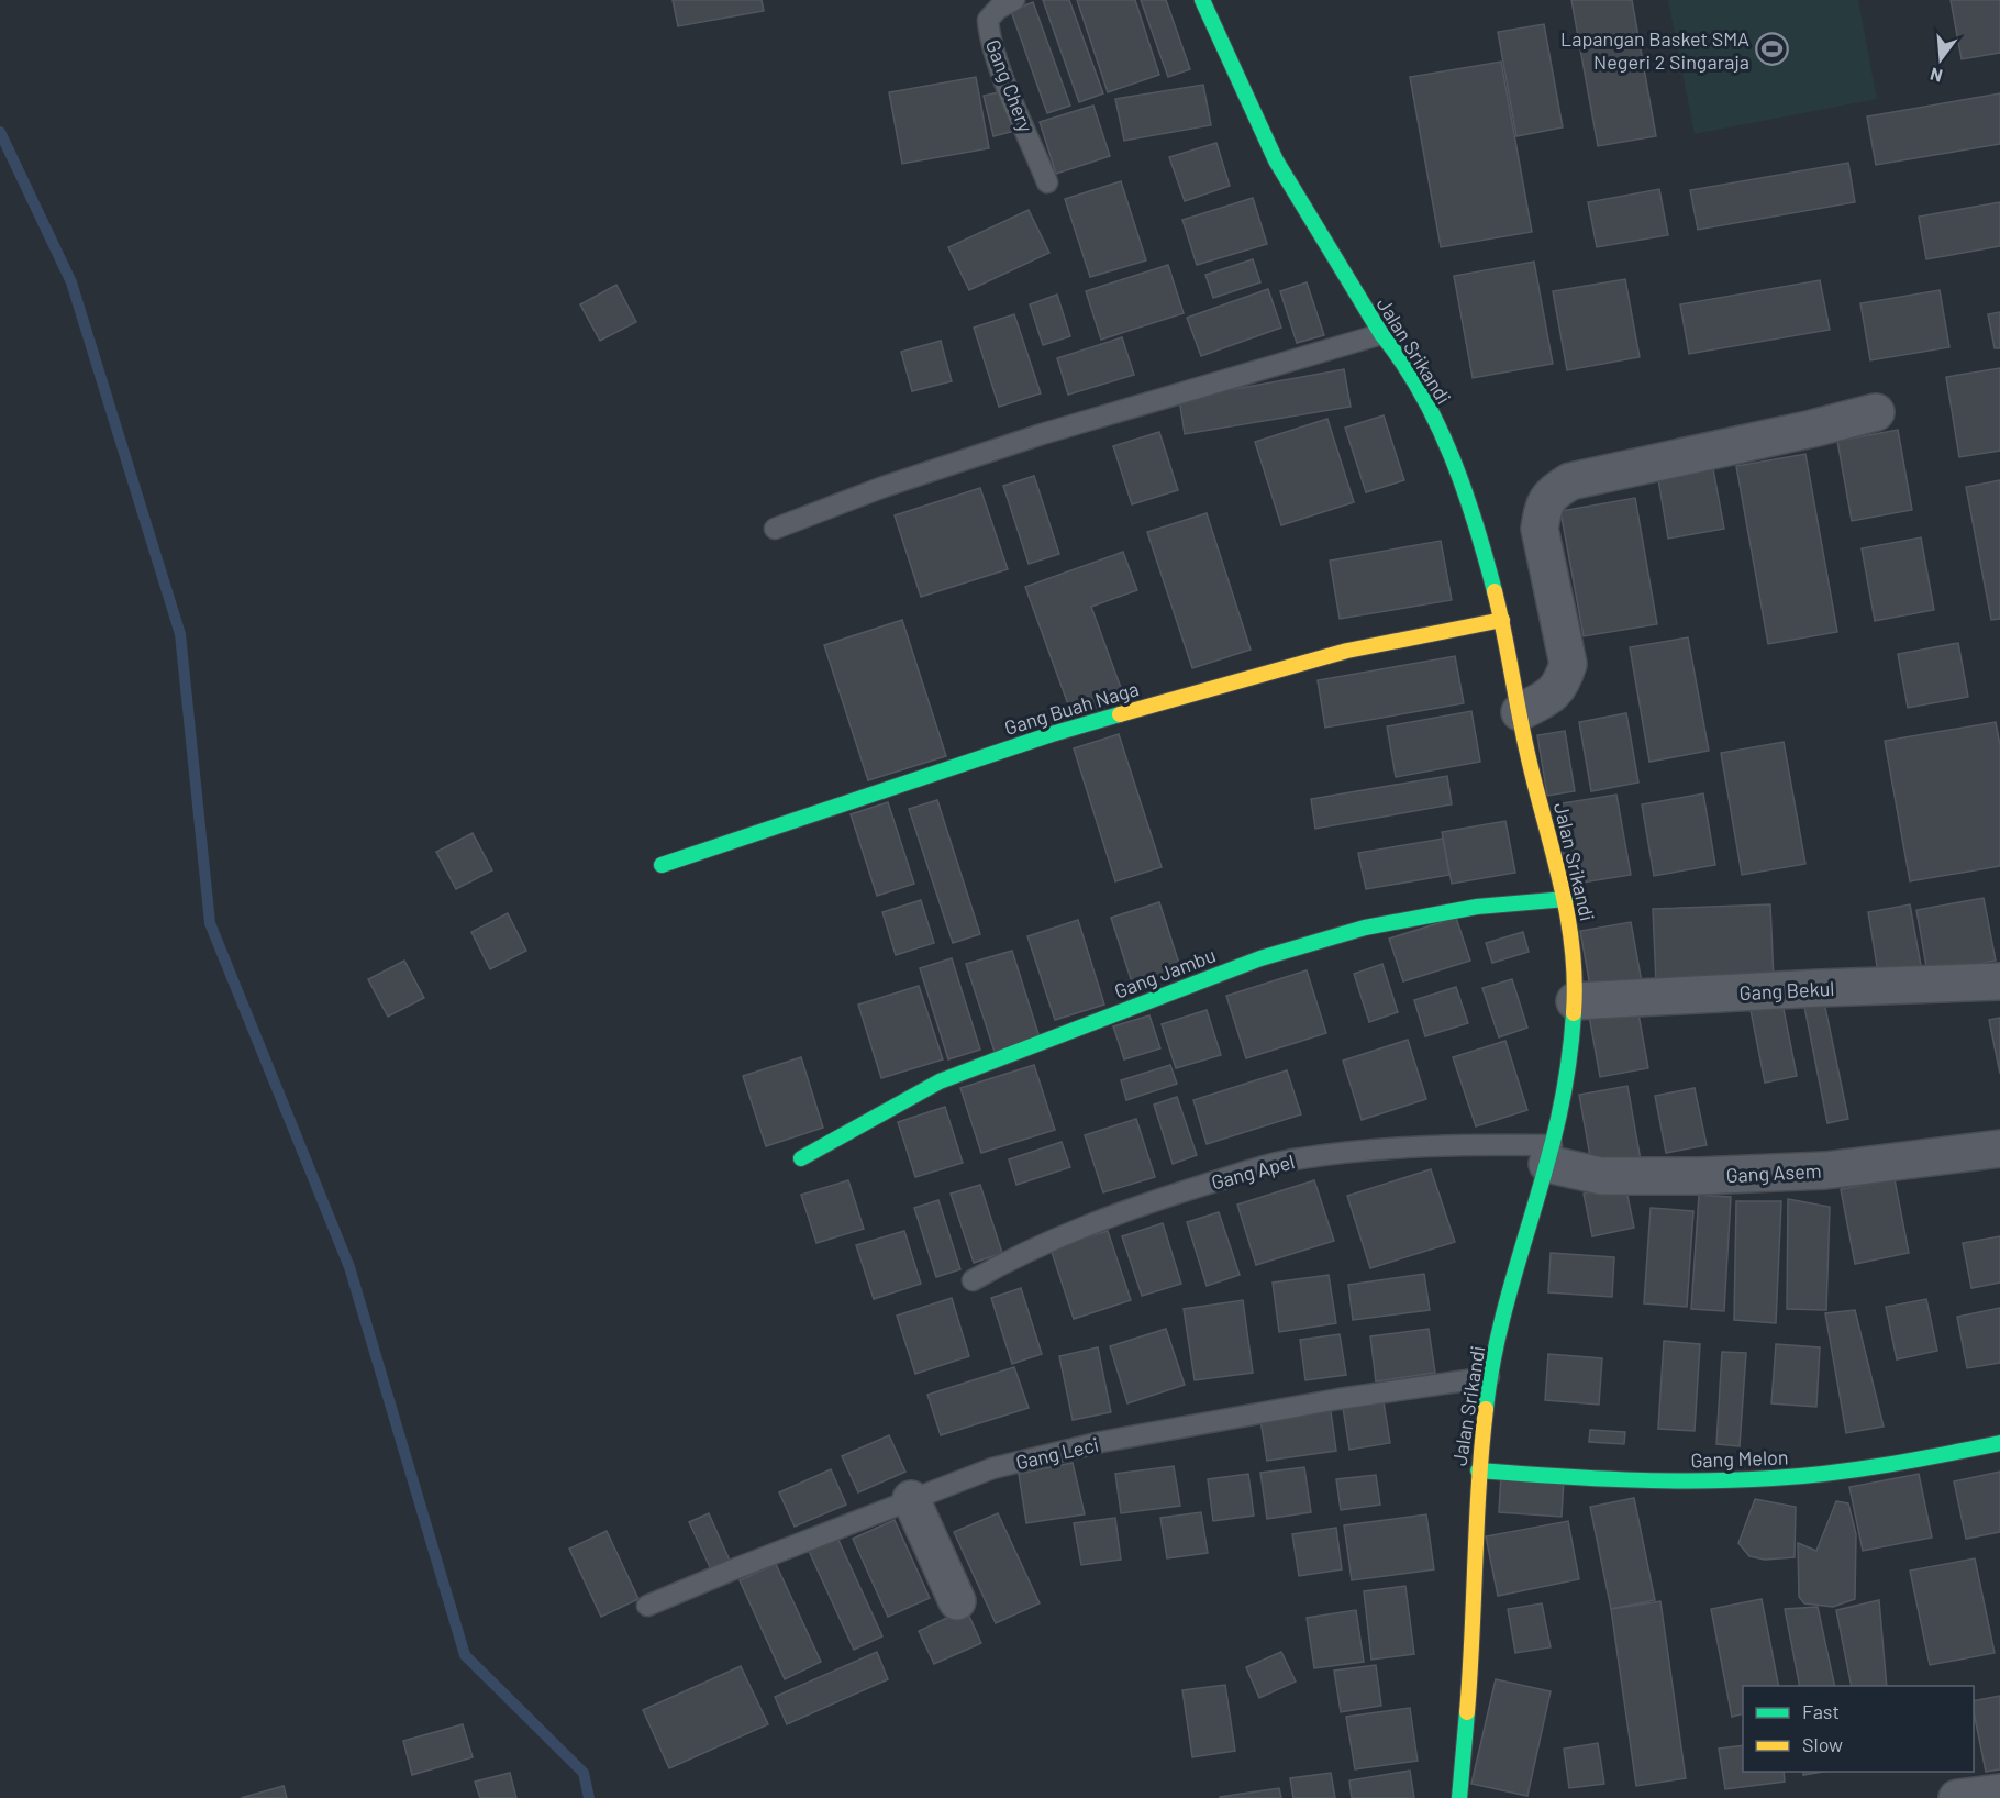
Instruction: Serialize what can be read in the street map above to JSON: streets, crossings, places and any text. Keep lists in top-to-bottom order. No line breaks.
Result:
{"streets":{"street":["Jalan Srikandi","Gang Buah Naga","Gang Jambu","Gang Bekul","Gang Asem","Gang Melon"],"lane":["Gang Chery","Gang Apel","Gang Leci"]},"crossings":[["Jalan Srikandi","Gang Buah Naga"],["Jalan Srikandi","Gang Jambu"],["Jalan Srikandi","Gang Bekul"],["Jalan Srikandi","Gang Apel"],["Jalan Srikandi","Gang Asem"],["Jalan Srikandi","Gang Leci"],["Jalan Srikandi","Gang Melon"],["Gang Apel","Gang Asem"]],"places":{"sports":["Lapangan Basket SMA Negeri 2 Singaraja"]},"legend":["Fast","Slow"],"north":"bottom"}
